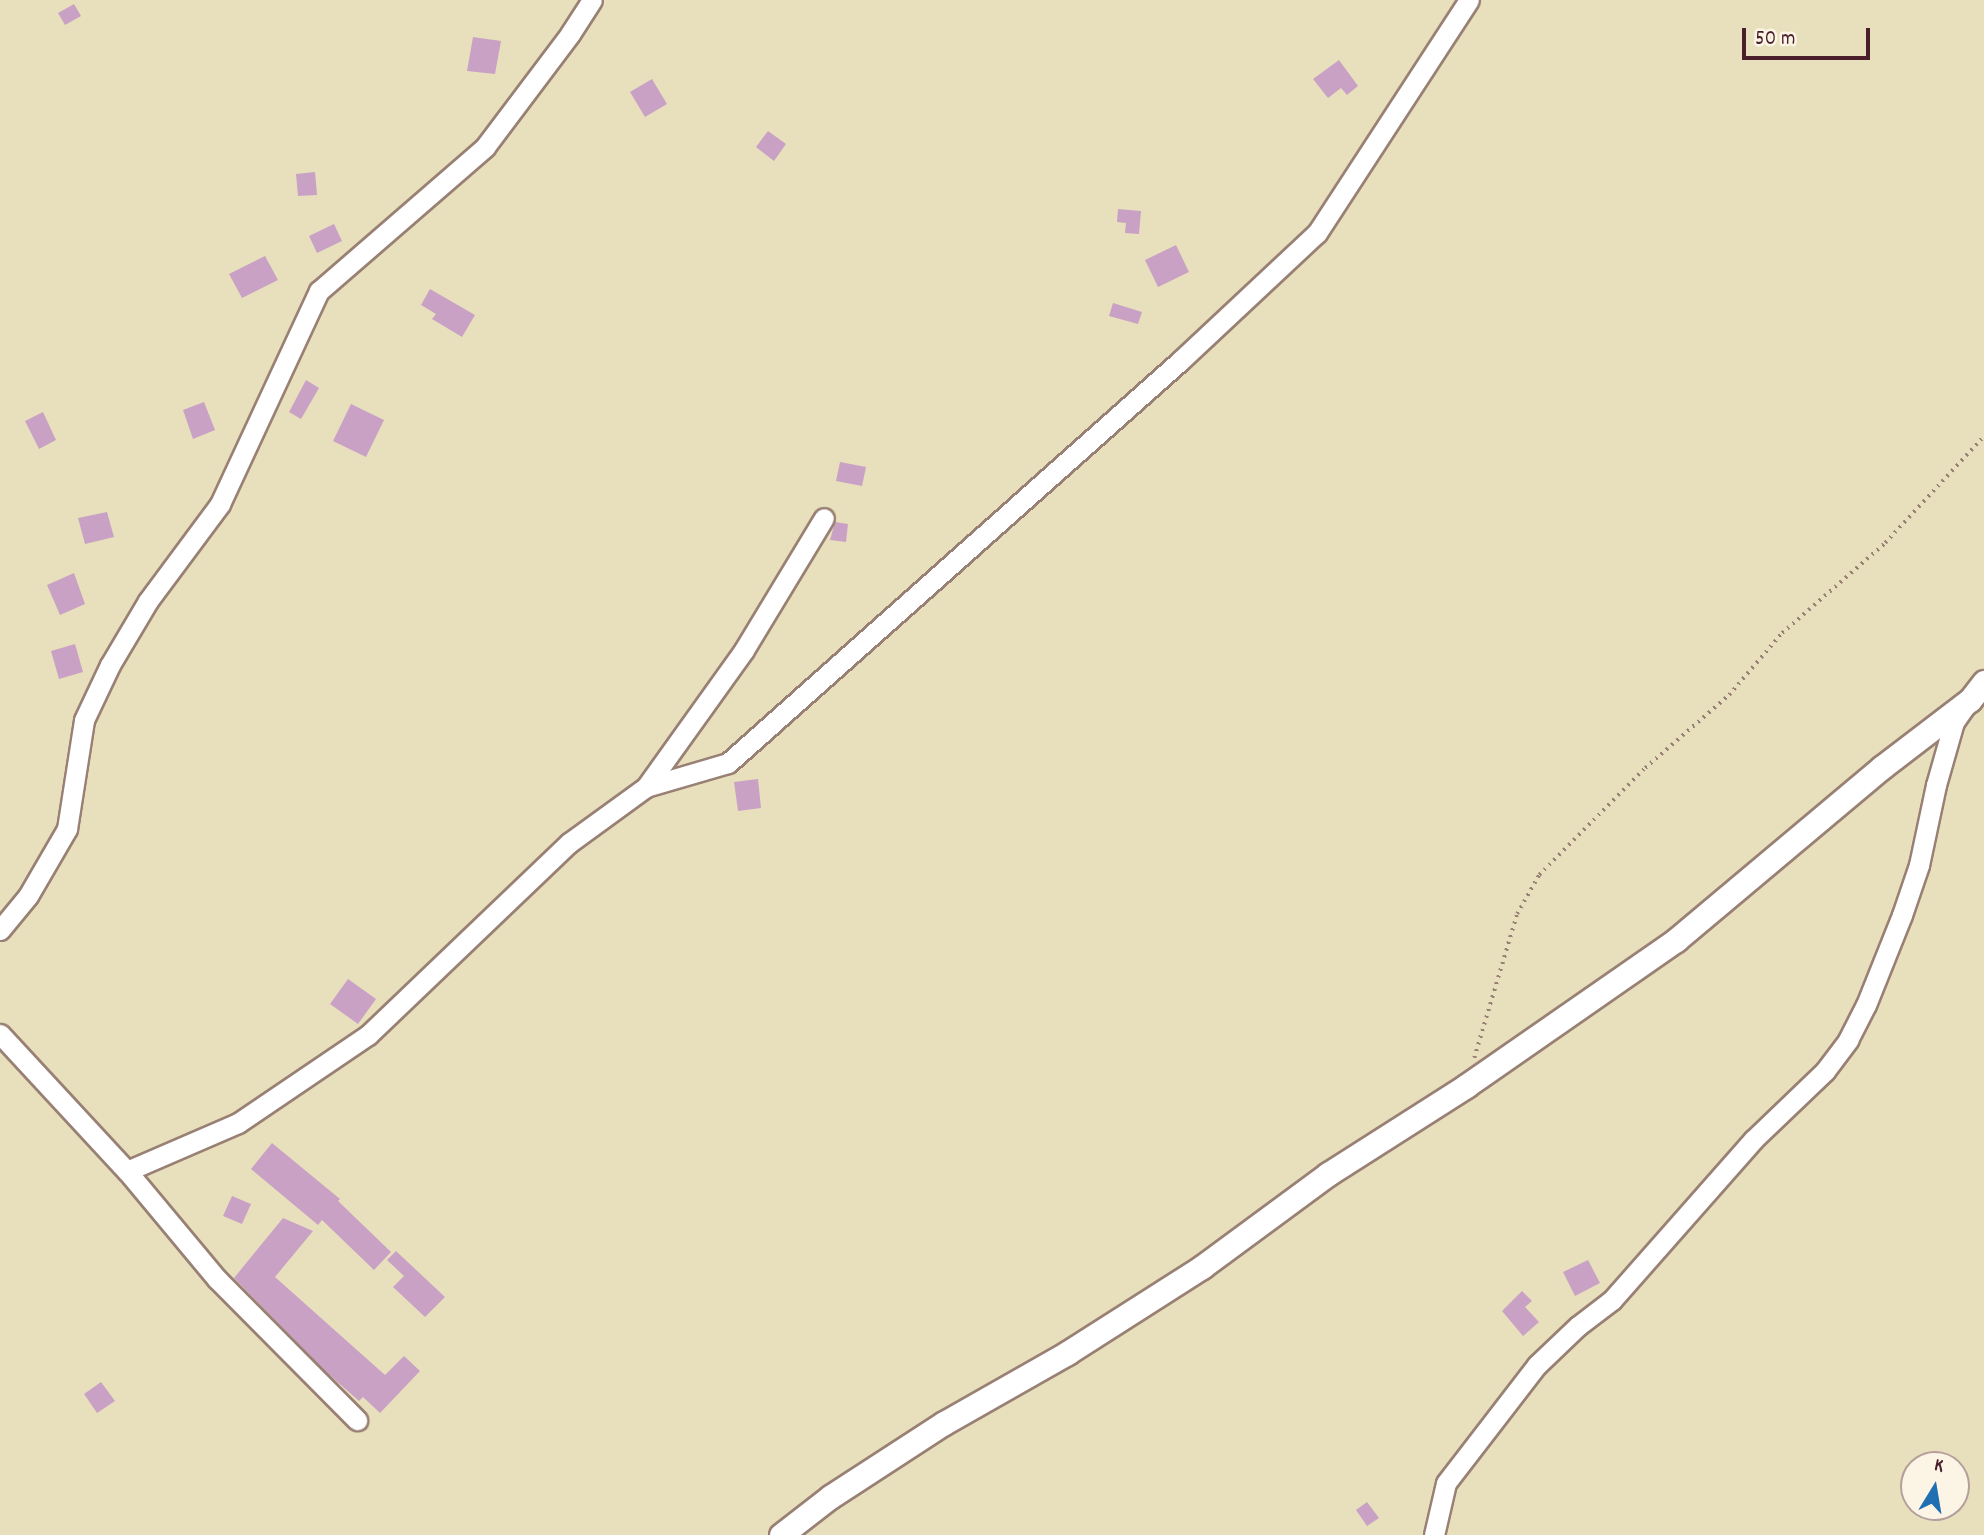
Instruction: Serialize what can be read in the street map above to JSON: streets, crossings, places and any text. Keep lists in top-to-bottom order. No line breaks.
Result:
{"scale_bar":"50 m","north":"top"}
